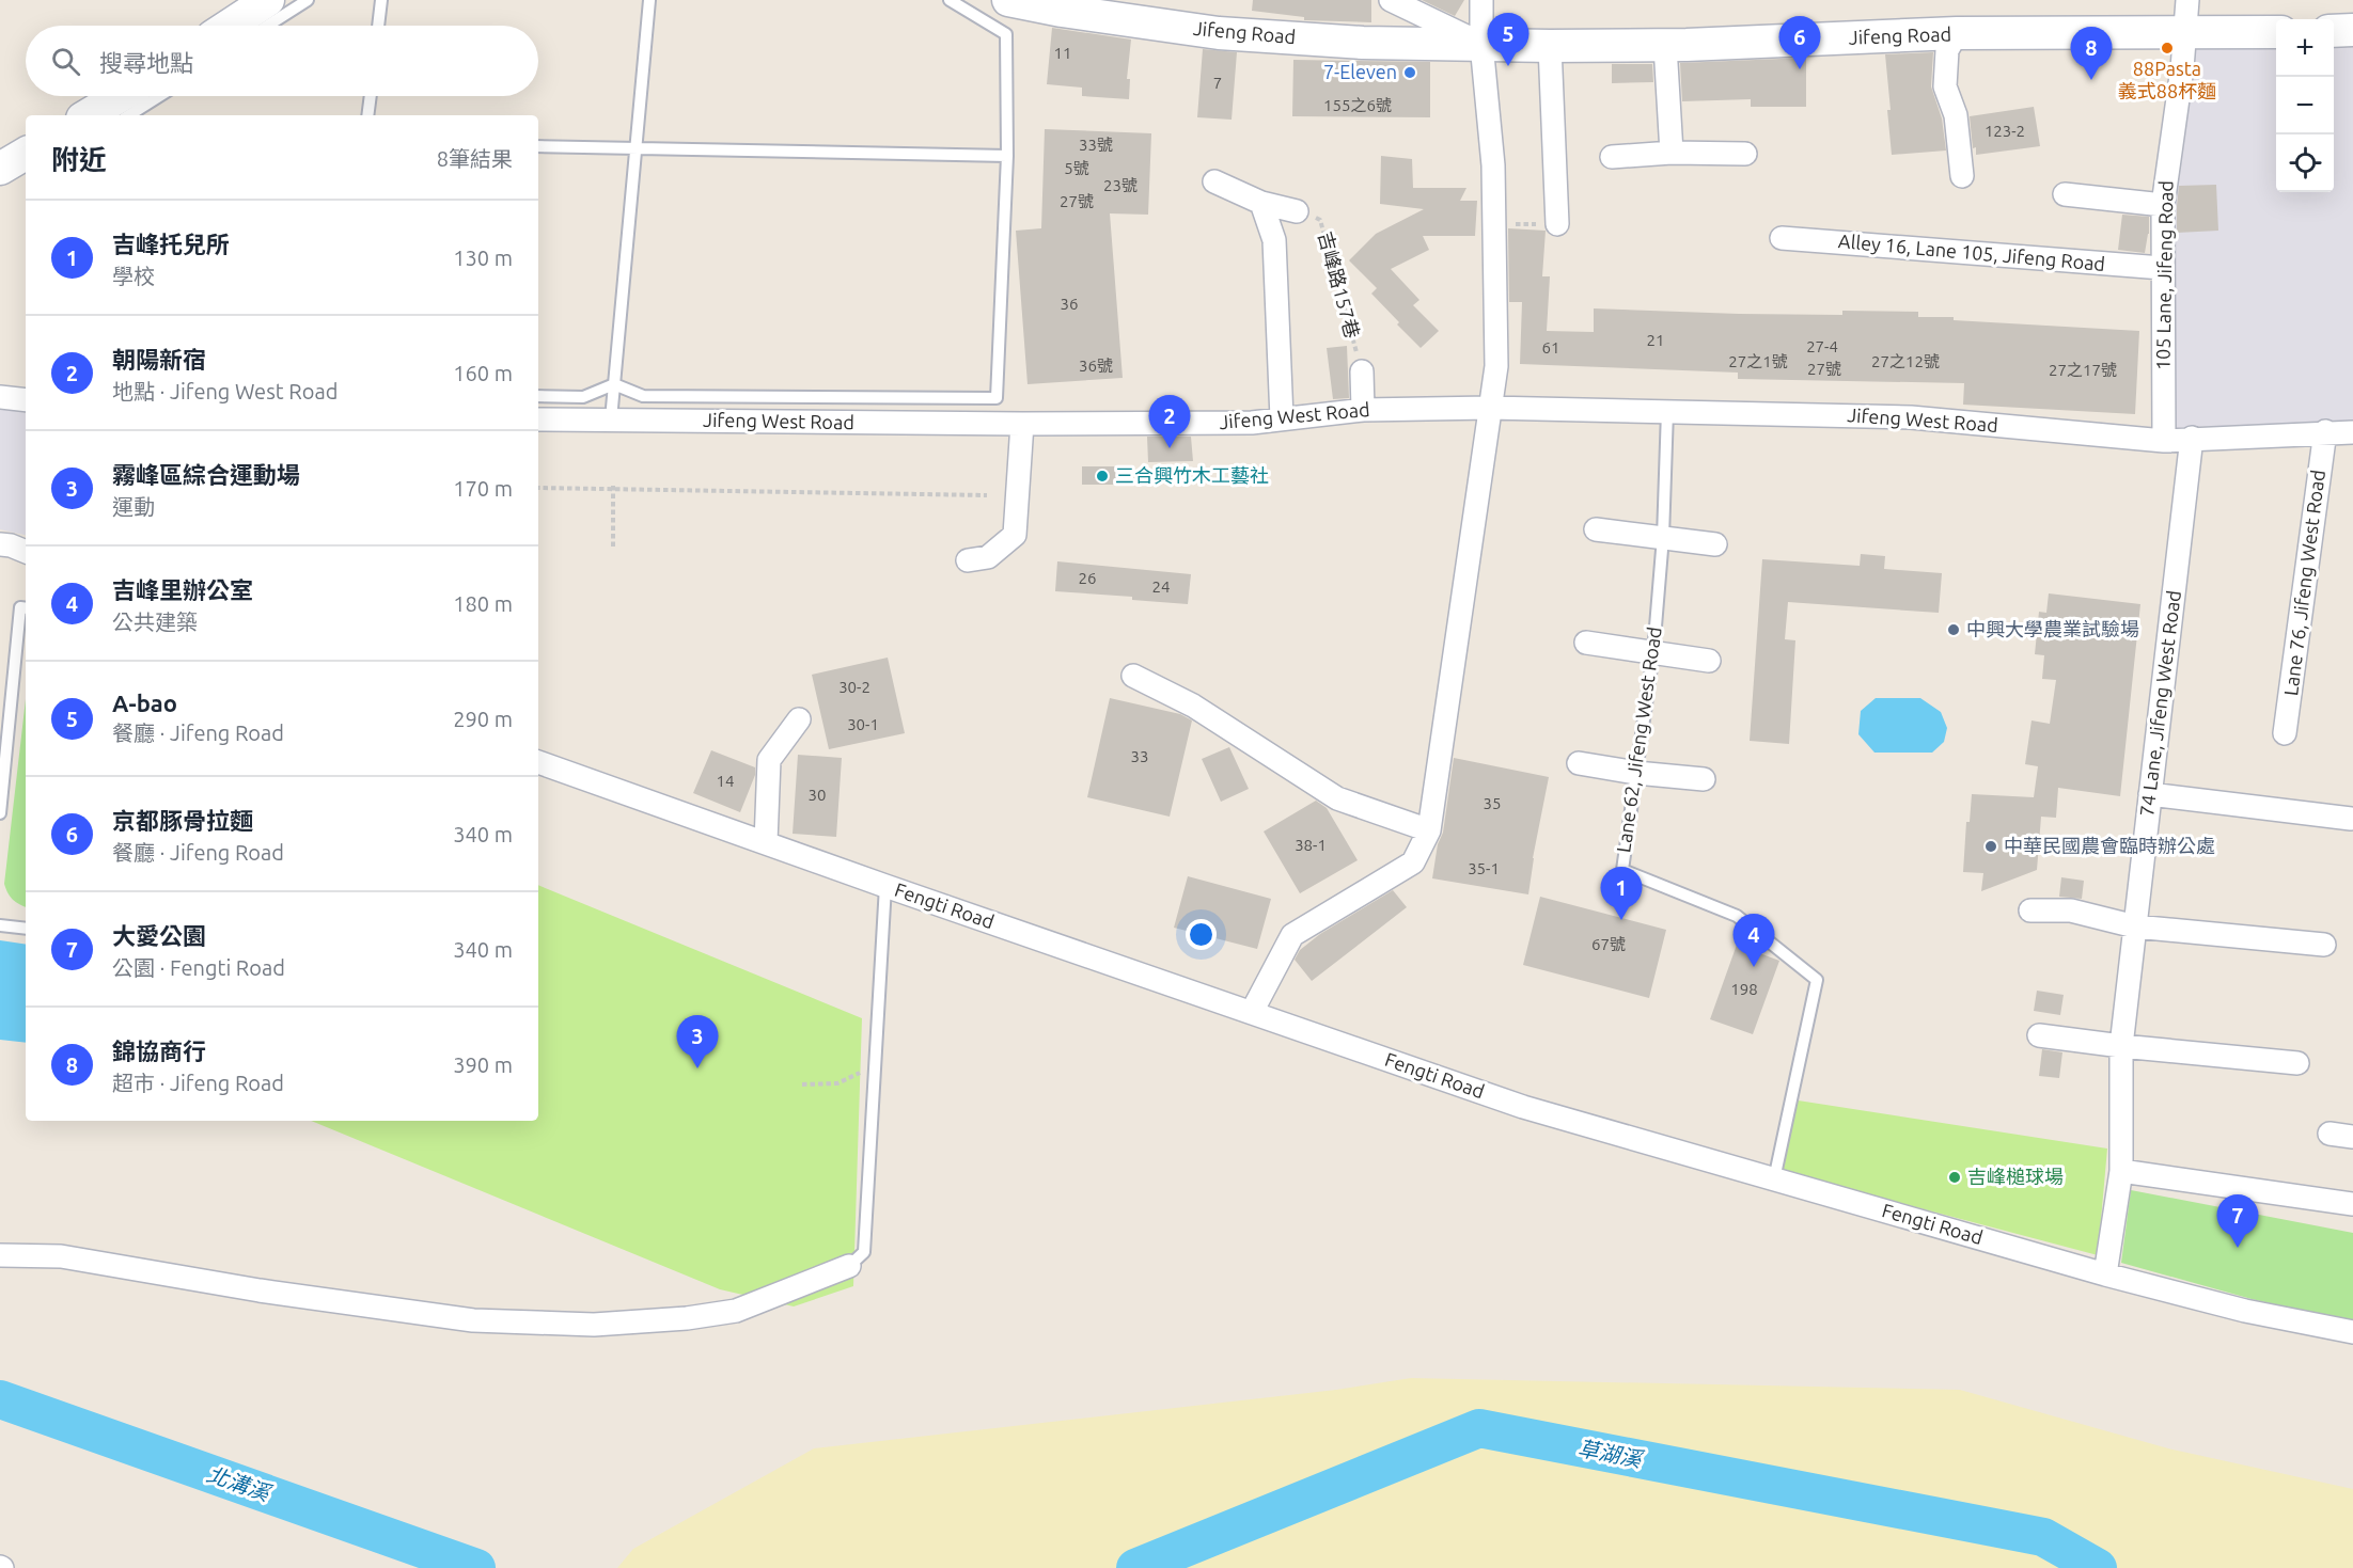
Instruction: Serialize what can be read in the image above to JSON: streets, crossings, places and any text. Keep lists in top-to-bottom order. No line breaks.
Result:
{"streets":{"street":["Jifeng Road","Alley 16, Lane 105, Jifeng Road","105 Lane, Jifeng Road","吉峰路157巷","Jifeng West Road","Lane 76, Jifeng West Road","74 Lane, Jifeng West Road","Fengti Road"],"lane":["Lane 62, Jifeng West Road"]},"crossings":[["Jifeng Road","105 Lane, Jifeng Road"],["Alley 16, Lane 105, Jifeng Road","105 Lane, Jifeng Road"],["105 Lane, Jifeng Road","Jifeng West Road"],["Jifeng West Road","Lane 76, Jifeng West Road"],["Jifeng West Road","74 Lane, Jifeng West Road"],["Jifeng West Road","Lane 62, Jifeng West Road"],["74 Lane, Jifeng West Road","Fengti Road"],["Lane 62, Jifeng West Road","Fengti Road"]],"water":["草湖溪","北溝溪"],"places":["88Pasta 義式88杯麵","7-Eleven","三合興竹木工藝社","中興大學農業試驗場","中華民國農會臨時辦公處","吉峰槌球場"],"house_numbers":["11","7","155之6號","123-2","33號","5號","23號","27號","36","21","27-4","61","27之1號","27之12號","36號","27號","27之17號","26","24","30-2","30-1","33","14","30","35","38-1","35-1","67號","198"],"page":{"pins":["5","6","8","2","1","4","3","7"],"map_buttons":["+","−"],"search":"搜尋地點","heading":["附近","8筆結果"],"list":[{"mark":"1","name":"吉峰托兒所","note":"學校","value":"130 m"},{"mark":"2","name":"朝陽新宿","note":"地點 · Jifeng West Road","value":"160 m"},{"mark":"3","name":"霧峰區綜合運動場","note":"運動","value":"170 m"},{"mark":"4","name":"吉峰里辦公室","note":"公共建築","value":"180 m"},{"mark":"5","name":"A-bao","note":"餐廳 · Jifeng Road","value":"290 m"},{"mark":"6","name":"京都豚骨拉麵","note":"餐廳 · Jifeng Road","value":"340 m"},{"mark":"7","name":"大愛公園","note":"公園 · Fengti Road","value":"340 m"},{"mark":"8","name":"錦協商行","note":"超市 · Jifeng Road","value":"390 m"}]}}
